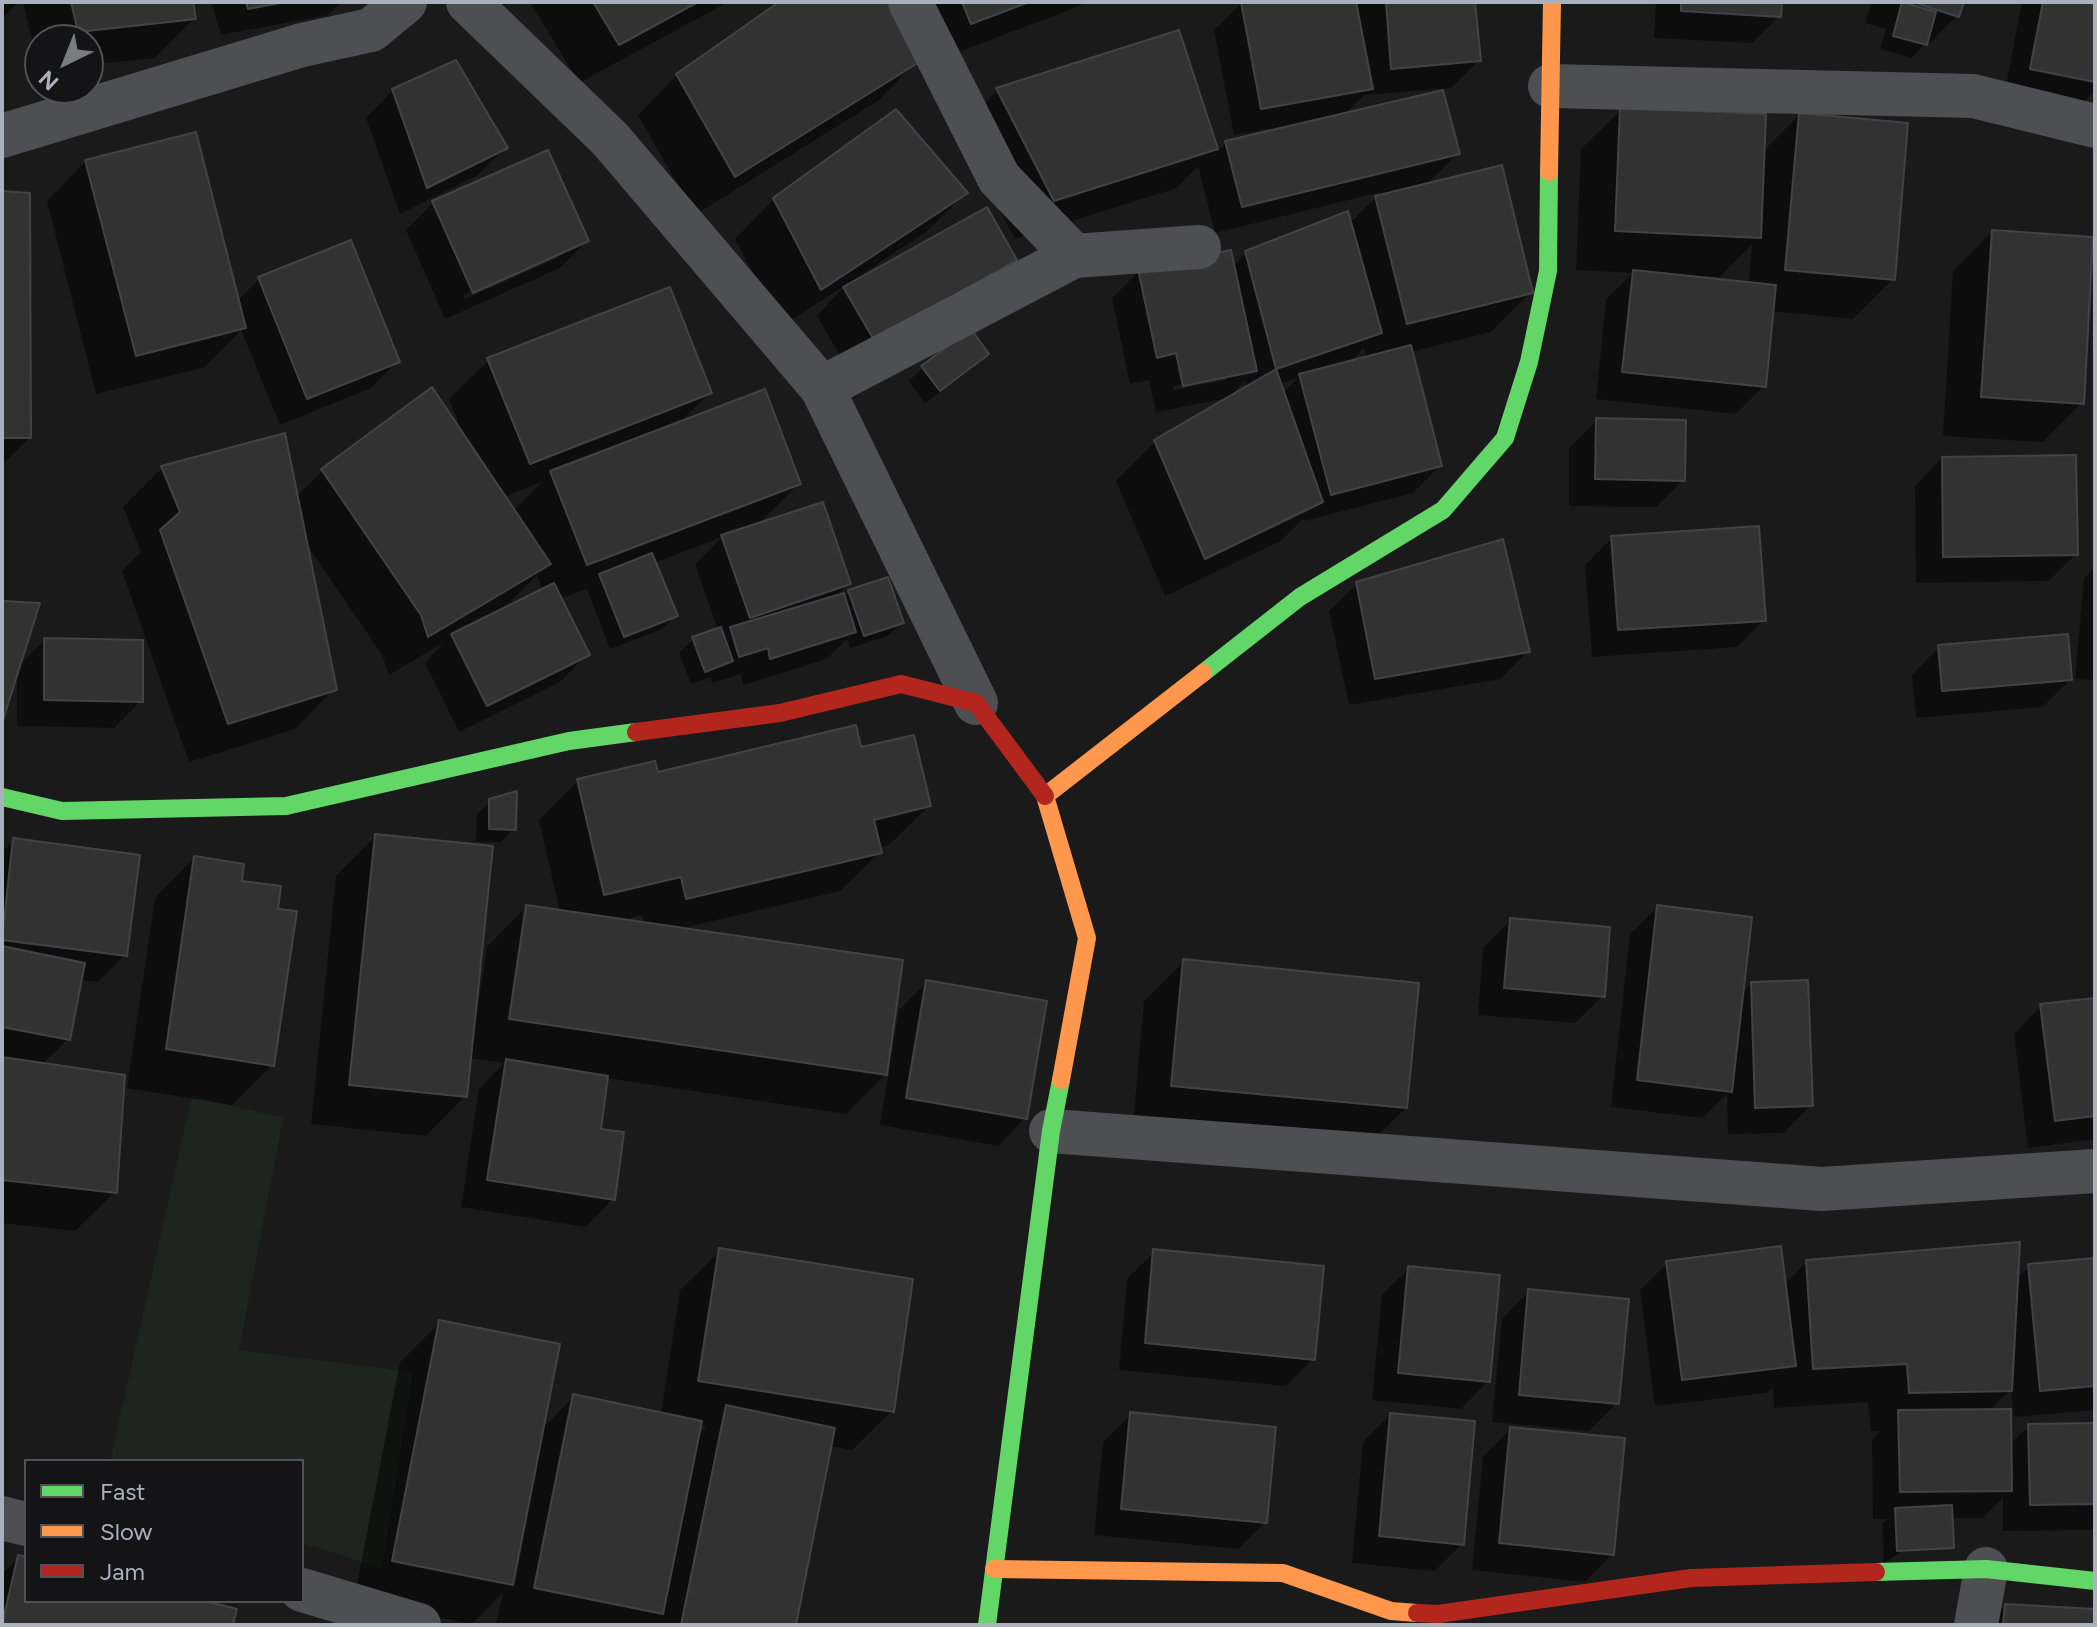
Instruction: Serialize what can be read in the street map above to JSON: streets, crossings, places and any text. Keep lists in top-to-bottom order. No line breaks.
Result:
{"legend":["Fast","Slow","Jam"],"north":"bottom left"}
